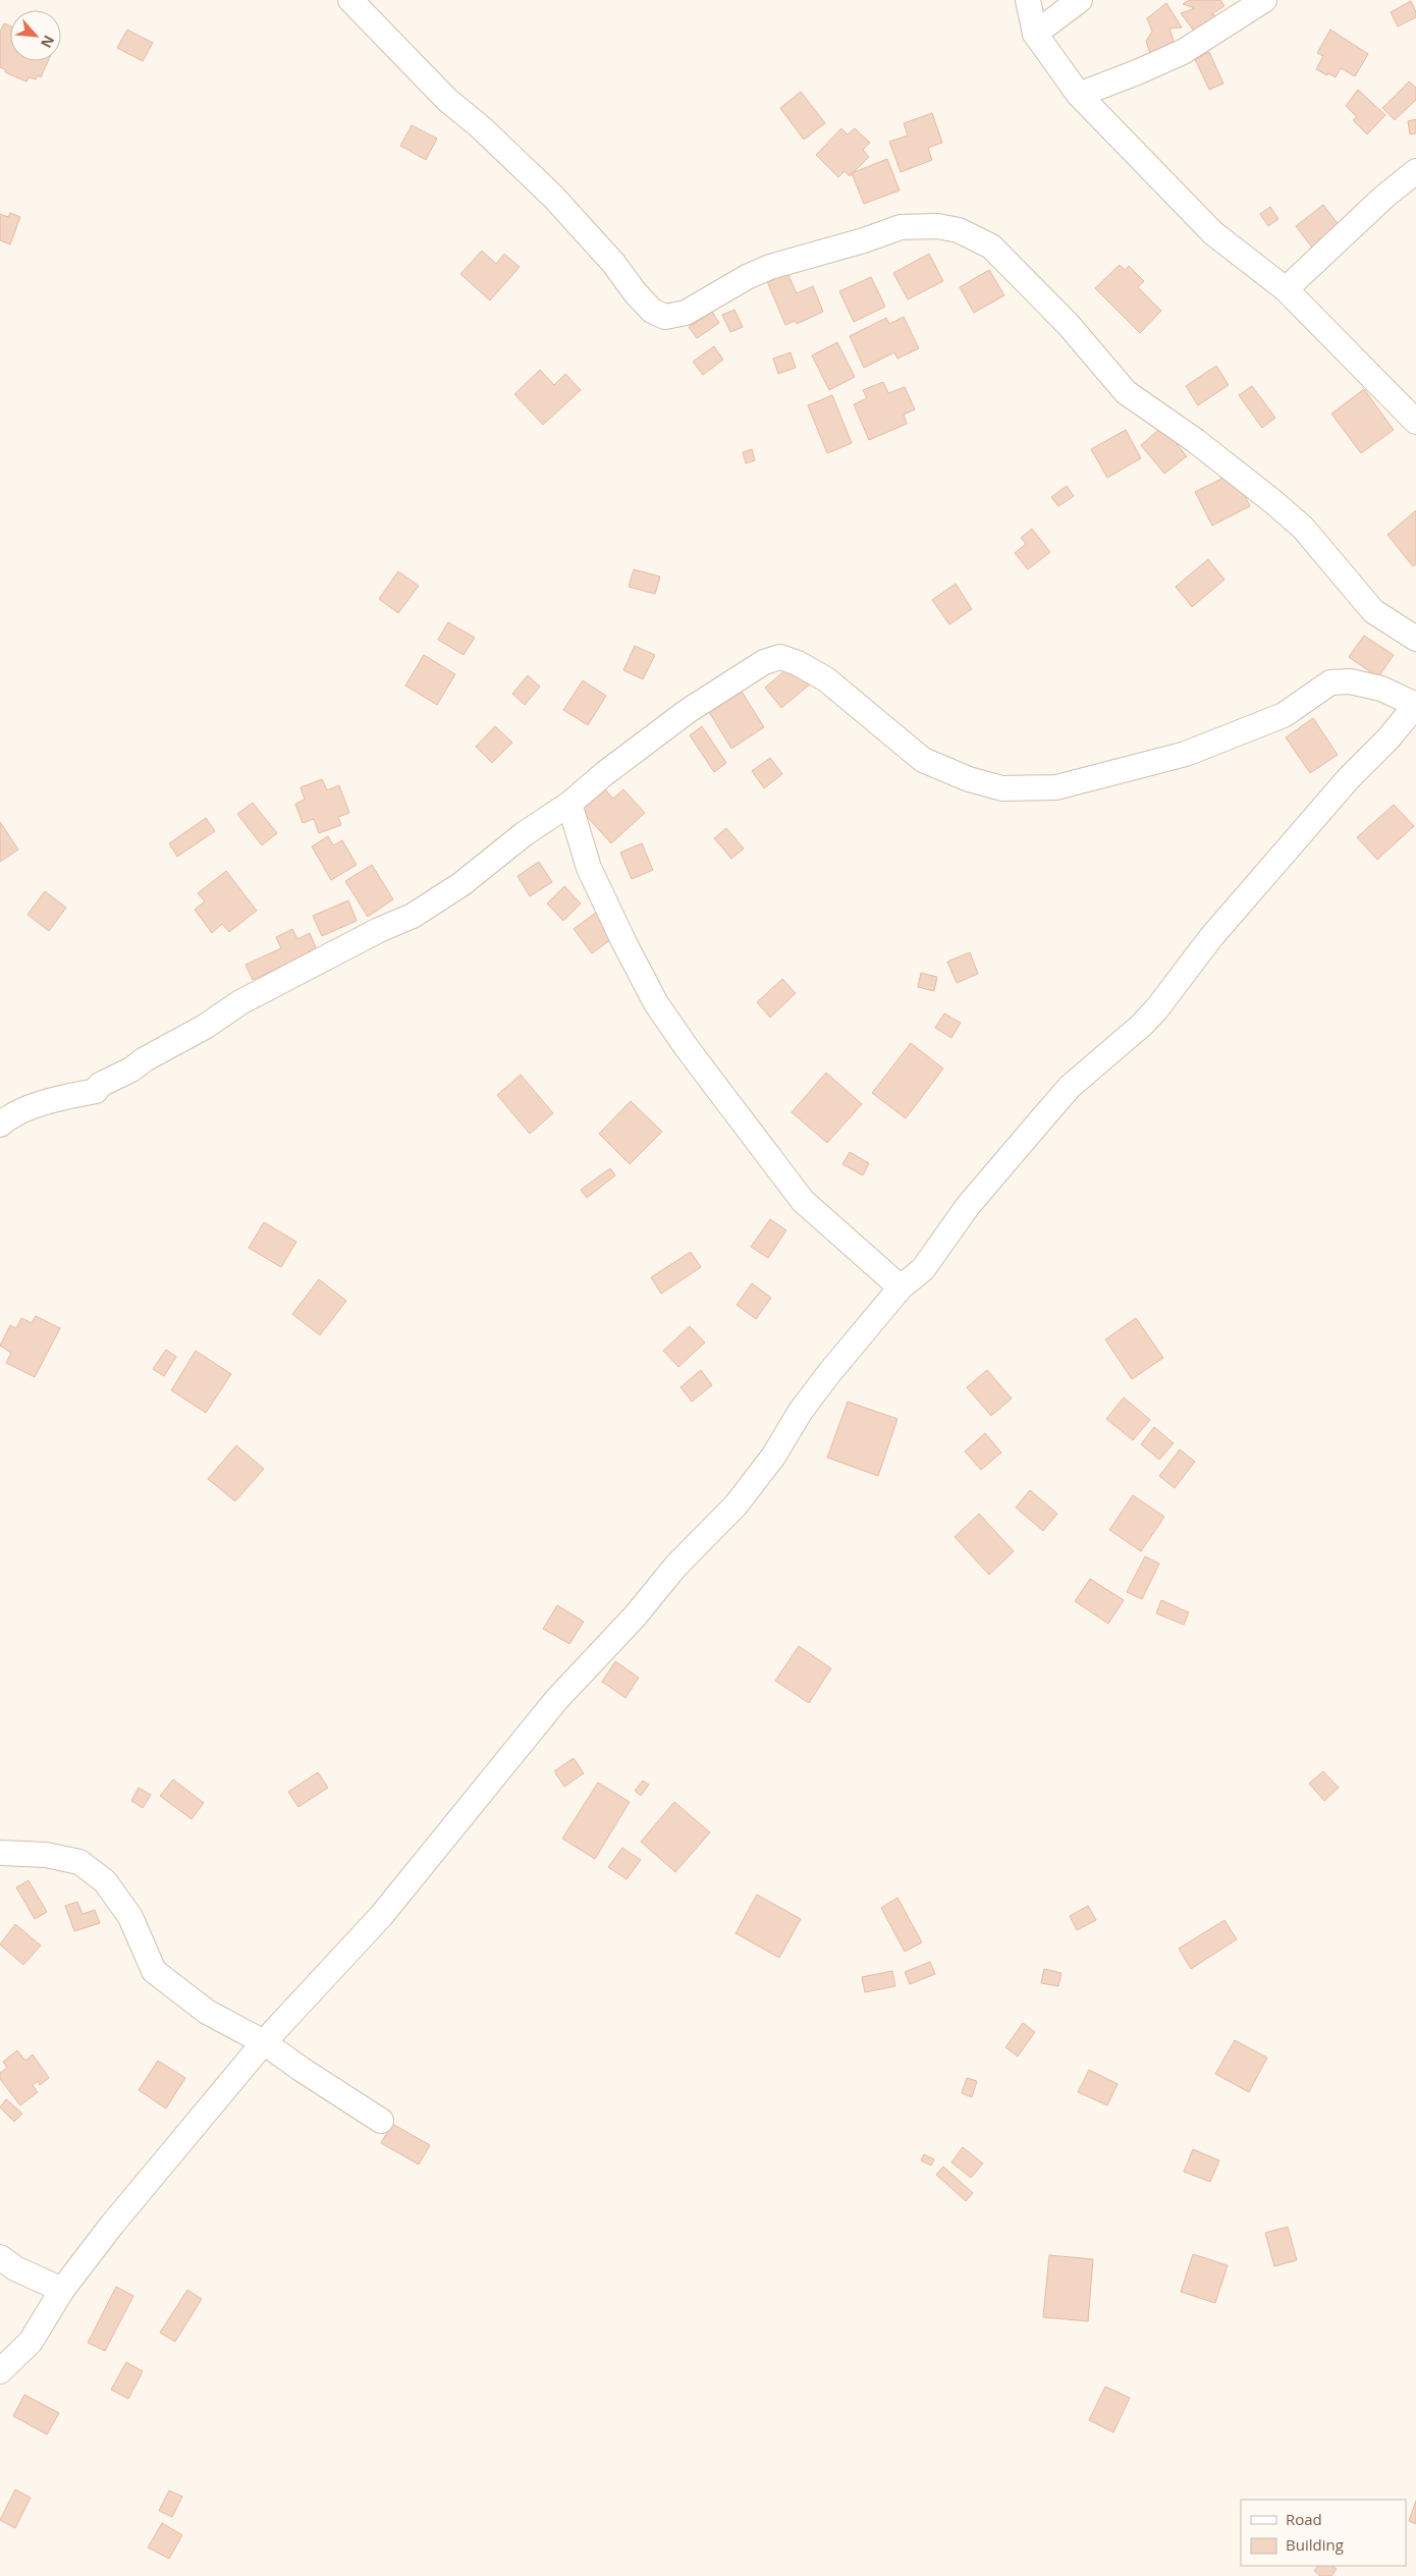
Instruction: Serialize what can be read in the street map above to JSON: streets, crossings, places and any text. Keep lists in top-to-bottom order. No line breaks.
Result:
{"legend":["Road","Building"],"north":"bottom right"}
